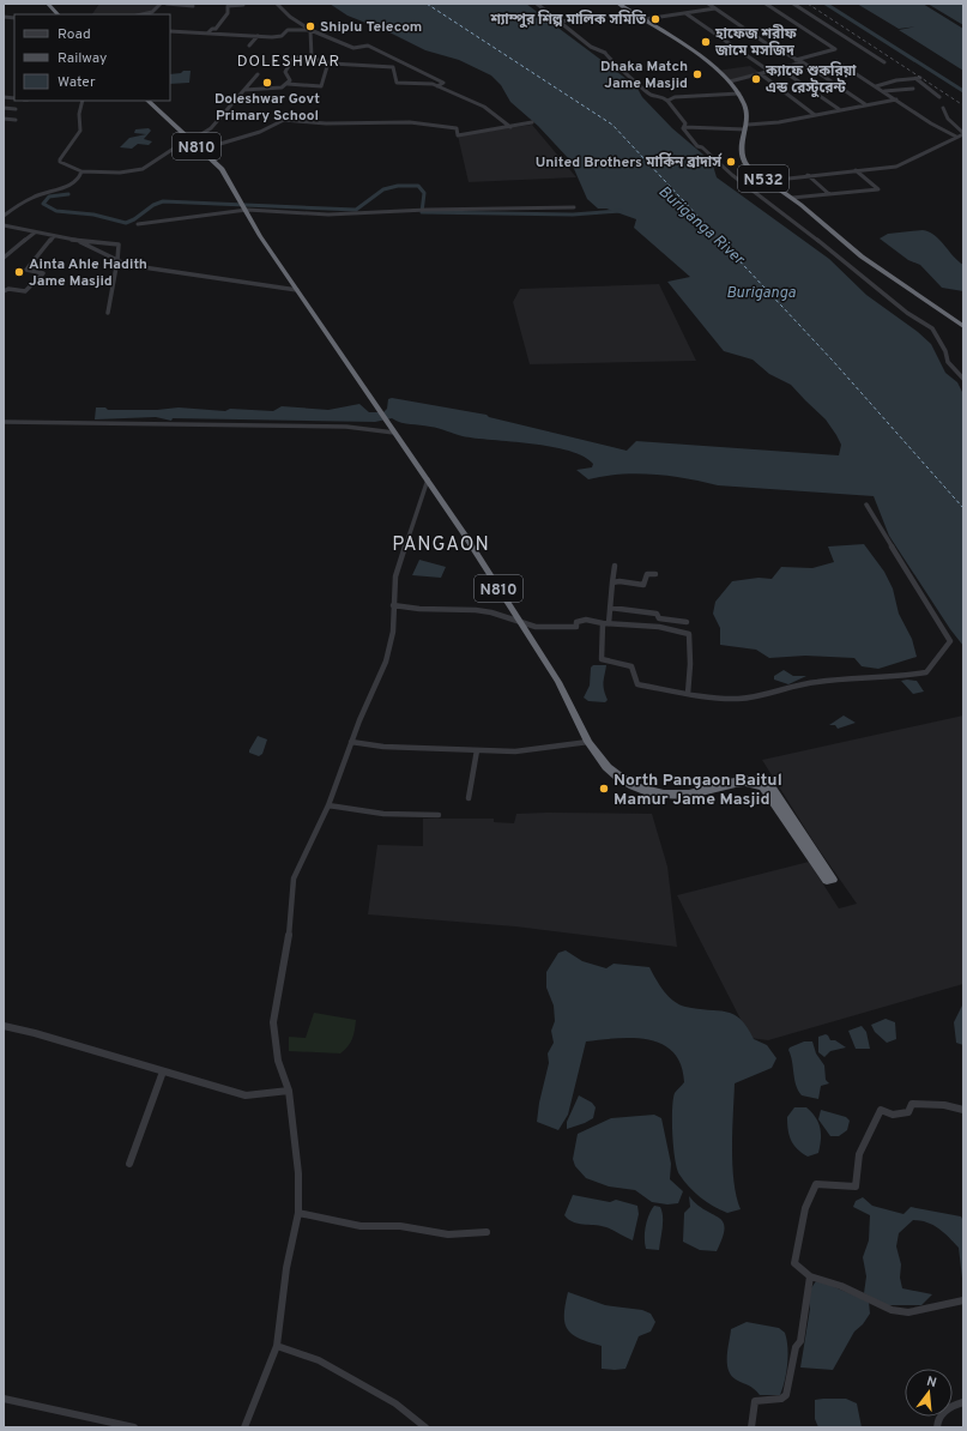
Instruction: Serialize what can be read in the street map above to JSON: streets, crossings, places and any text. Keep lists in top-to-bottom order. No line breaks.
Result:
{"streets":{"highway":["N810","N532"]},"districts":["DOLESHWAR","PANGAON"],"water":["Buriganga River","Buriganga"],"places":["শ্যাম্পুর শিল্প মালিক সমিতি","Shiplu Telecom","হাফেজ শরীফ জামে মসজিদ","Dhaka Match Jame Masjid","ক্যাফে শুকরিয়া এন্ড রেস্টুরেন্ট","Doleshwar Govt Primary School","United Brothers মার্কিন ব্রাদার্স","Ainta Ahle Hadith Jame Masjid","North Pangaon Baitul Mamur Jame Masjid"],"legend":["Road","Railway","Water"],"north":"top"}
